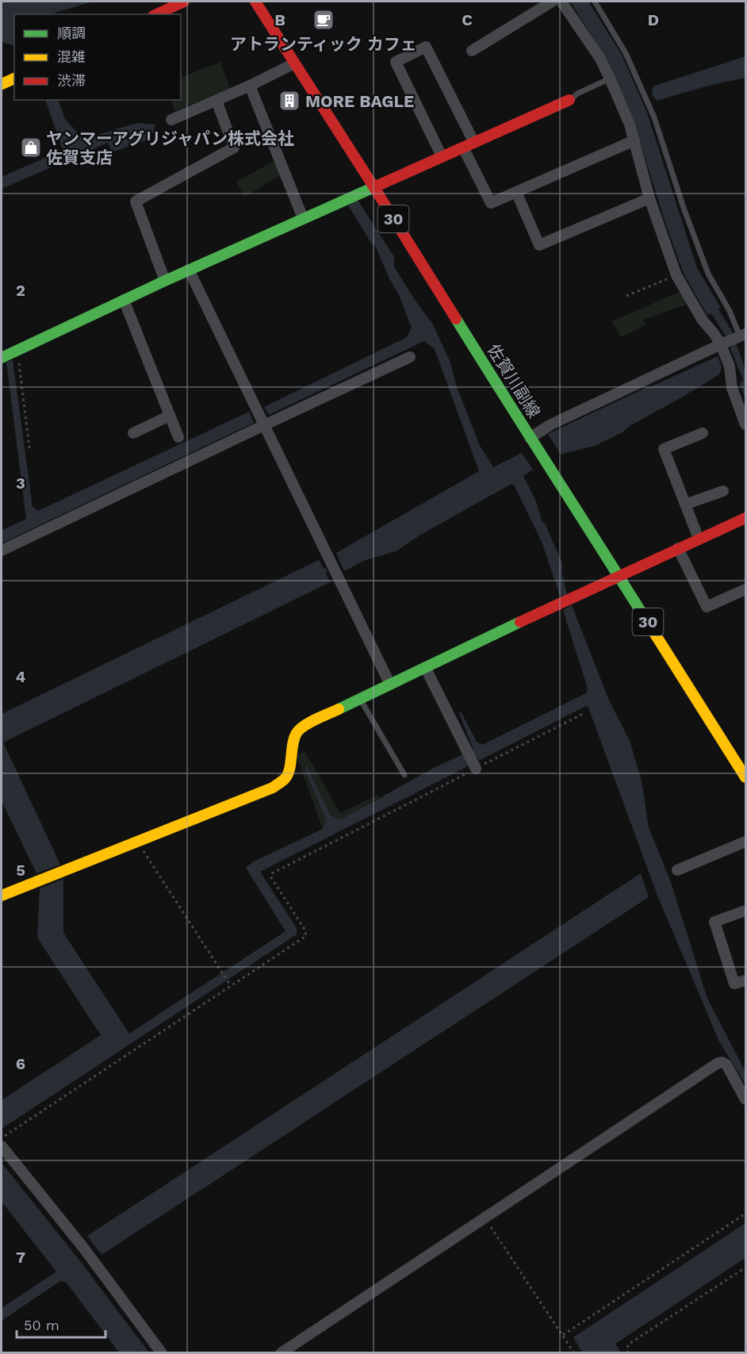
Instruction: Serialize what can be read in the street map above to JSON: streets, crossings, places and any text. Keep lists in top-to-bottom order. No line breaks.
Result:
{"streets":{"street":["30","佐賀川副線"]},"places":{"cafe":["アトランティック カフェ"],"building":["MORE BAGLE"],"shop":["ヤンマーアグリジャパン株式会社 佐賀支店"]},"legend":["順調","混雑","渋滞"],"scale_bar":"50 m","grid":{"columns":["B","C","D"],"rows":["2","3","4","5","6","7"]}}
